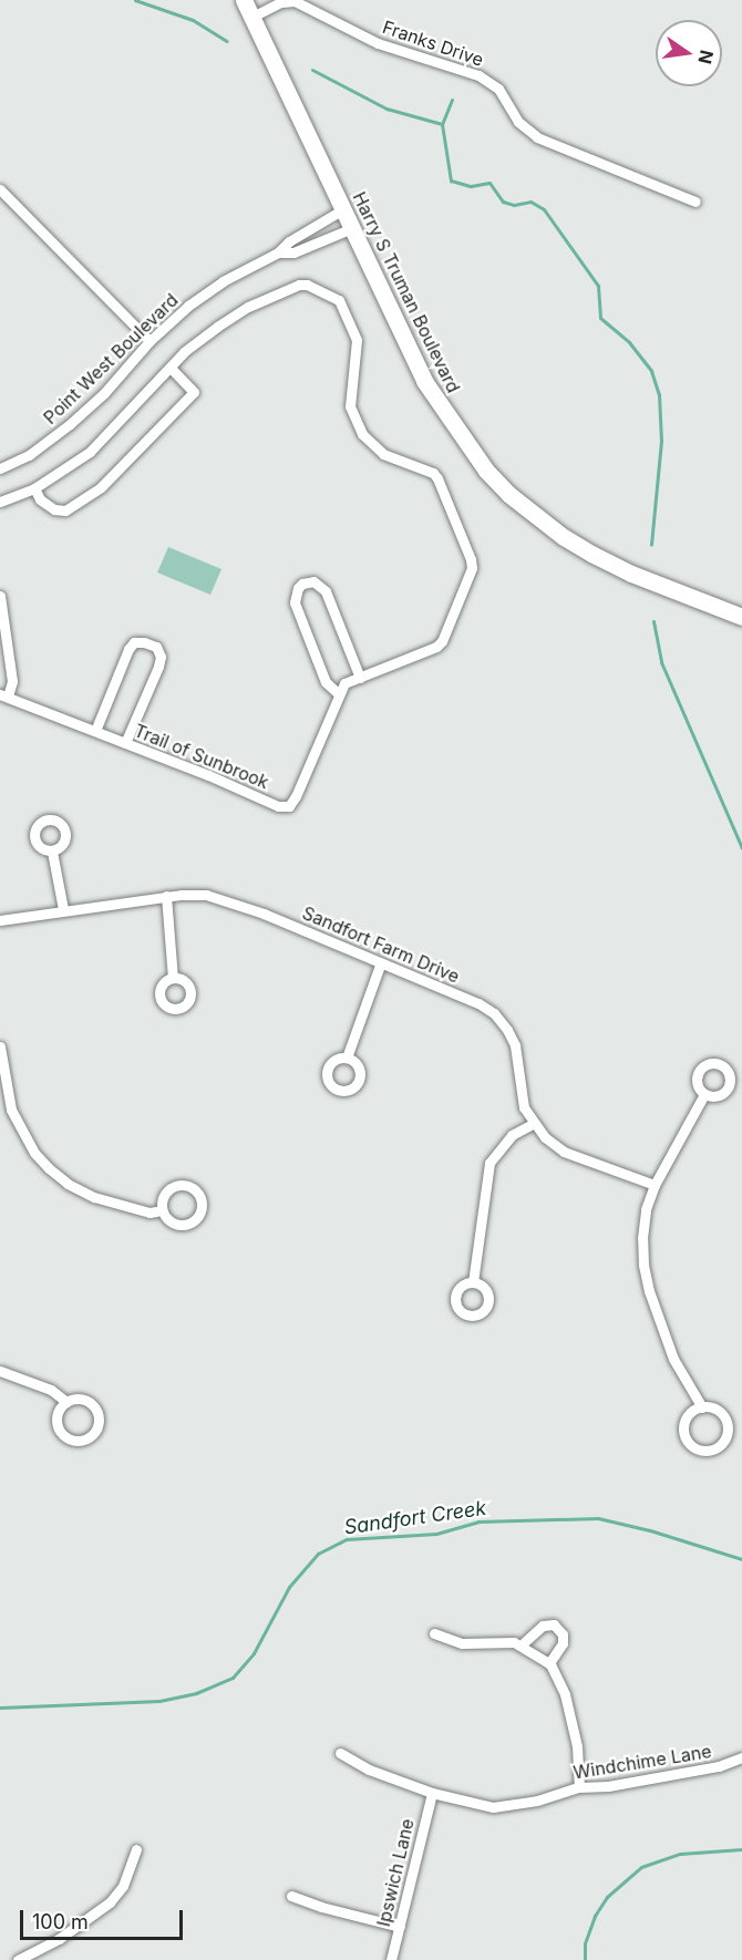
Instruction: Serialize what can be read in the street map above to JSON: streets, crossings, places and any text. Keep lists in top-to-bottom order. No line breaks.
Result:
{"streets":{"main road":["Harry S Truman Boulevard"],"street":["Franks Drive","Point West Boulevard","Trail of Sunbrook","Sandfort Farm Drive","Windchime Lane","Ipswich Lane"]},"crossings":[["Franks Drive","Harry S Truman Boulevard"],["Harry S Truman Boulevard","Point West Boulevard"],["Windchime Lane","Ipswich Lane"]],"water":["Sandfort Creek"],"scale_bar":"100 m","north":"right"}
